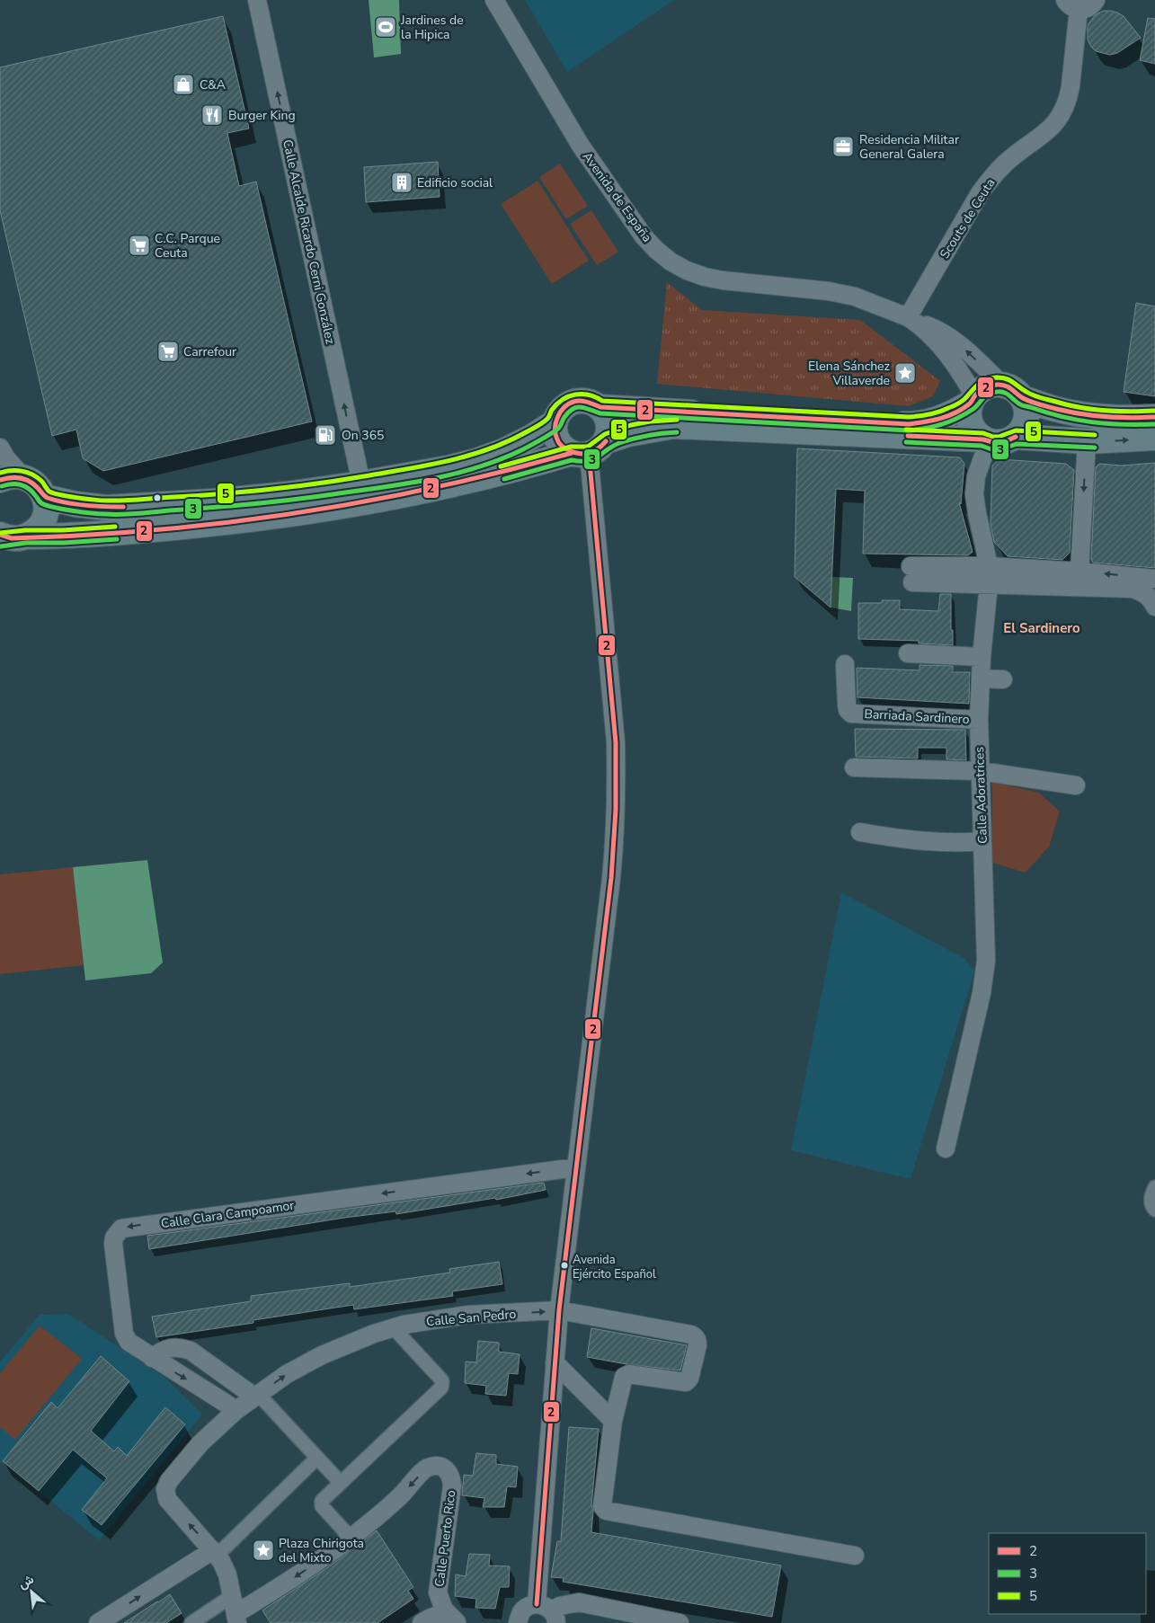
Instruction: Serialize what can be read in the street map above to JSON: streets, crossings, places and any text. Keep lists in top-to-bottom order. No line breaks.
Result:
{"streets":{"highway":["Avenida de España"],"street":["Scouts de Ceuta","Calle Alcalde Ricardo Cerni González","Barriada Sardinero","Calle Adoratrices","Calle Clara Campoamor","Calle San Pedro","Calle Puerto Rico"]},"crossings":[["Avenida de España","Scouts de Ceuta"],["Avenida de España","Calle Adoratrices"],["Barriada Sardinero","Calle Adoratrices"],["Calle Clara Campoamor","Calle San Pedro"],["Calle San Pedro","Calle Puerto Rico"]],"one_way":["Calle Alcalde Ricardo Cerni González"],"districts":["El Sardinero"],"places":{"sports":["Jardines de la Hipica"],"shop":["C&A"],"restaurant":["Burger King"],"office":["Residencia Militar General Galera"],"building":["Edificio social"],"supermarket":["C.C. Parque Ceuta","Carrefour"],"place":["Elena Sánchez Villaverde","Plaza Chirigota del Mixto"],"fuel station":["On 365"],"other":["Avenida Ejército Español"]},"lines":["transit line 5","transit line 2","transit line 3"],"legend":["2","3","5"],"north":"top left"}
